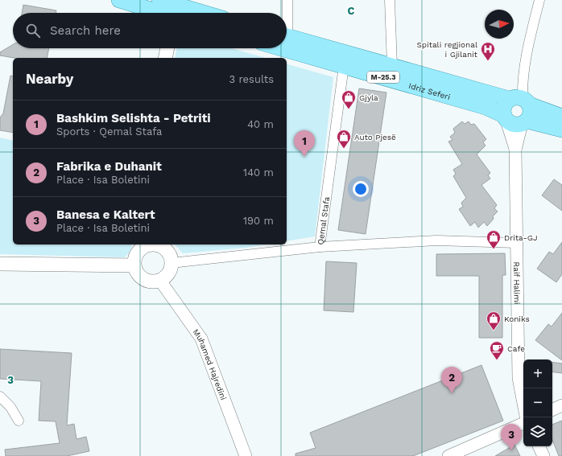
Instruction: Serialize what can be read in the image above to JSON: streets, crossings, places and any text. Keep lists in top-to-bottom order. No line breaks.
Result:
{"streets":{"main road":["M-25.3","Idriz Seferi"],"street":["Qemal Stafa","Raif Halimi","Muhamed Hajredini"]},"crossings":[["M-25.3","Idriz Seferi"],["M-25.3","Raif Halimi"],["Idriz Seferi","Qemal Stafa"],["Idriz Seferi","Raif Halimi"],["Qemal Stafa","Muhamed Hajredini"]],"places":{"hospital":["Spitali regjional i Gjilanit"],"shop":["Gjyla","Auto Pjesë","Drita-GJ","Koniks"],"cafe":["Cafe"]},"north":"right","page":{"search":"Search here","heading":["Nearby","3 results"],"list":[{"mark":"1","name":"Bashkim Selishta - Petriti","note":"Sports · Qemal Stafa","value":"40 m"},{"mark":"2","name":"Fabrika e Duhanit","note":"Place · Isa Boletini","value":"140 m"},{"mark":"3","name":"Banesa e Kaltert","note":"Place · Isa Boletini","value":"190 m"}],"pins":["1","2","3"],"map_buttons":["+","−"]},"grid":{"columns":["C"],"rows":["3"]}}
